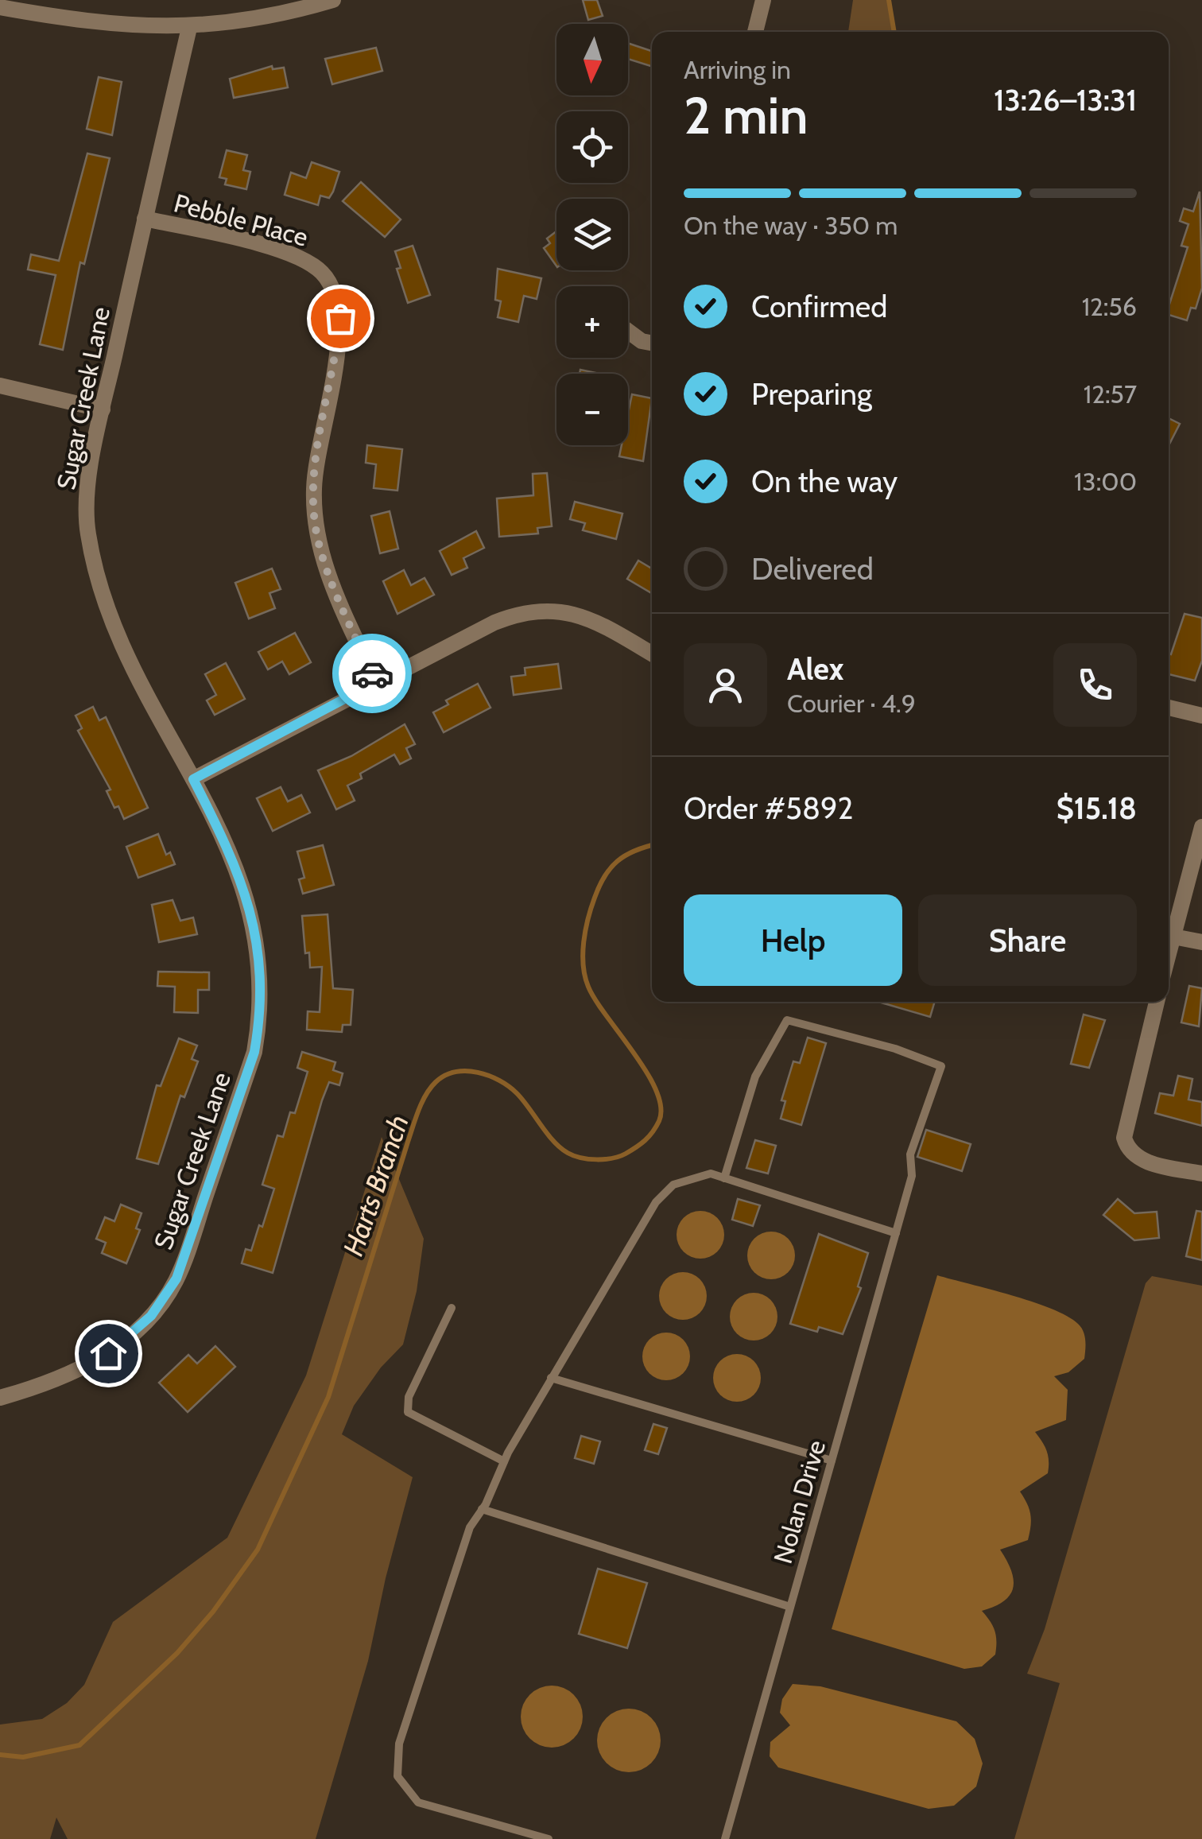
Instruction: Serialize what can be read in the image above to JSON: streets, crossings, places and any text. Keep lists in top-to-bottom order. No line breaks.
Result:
{"streets":{"street":["Pebble Place","Sugar Creek Lane"],"lane":["Nolan Drive"]},"crossings":[["Pebble Place","Sugar Creek Lane"]],"water":["Harts Branch"],"north":"bottom","page":{"map_buttons":["+","−"],"heading":["2 min","Arriving in","13:26–13:31"],"panel":["Alex","Courier · 4.9","Order #5892","$15.18"],"bar":"On the way · 350 m","list":[["Confirmed","12:56"],["Preparing","12:57"],["On the way","13:00"],"Delivered"],"buttons":["Help","Share"]}}
